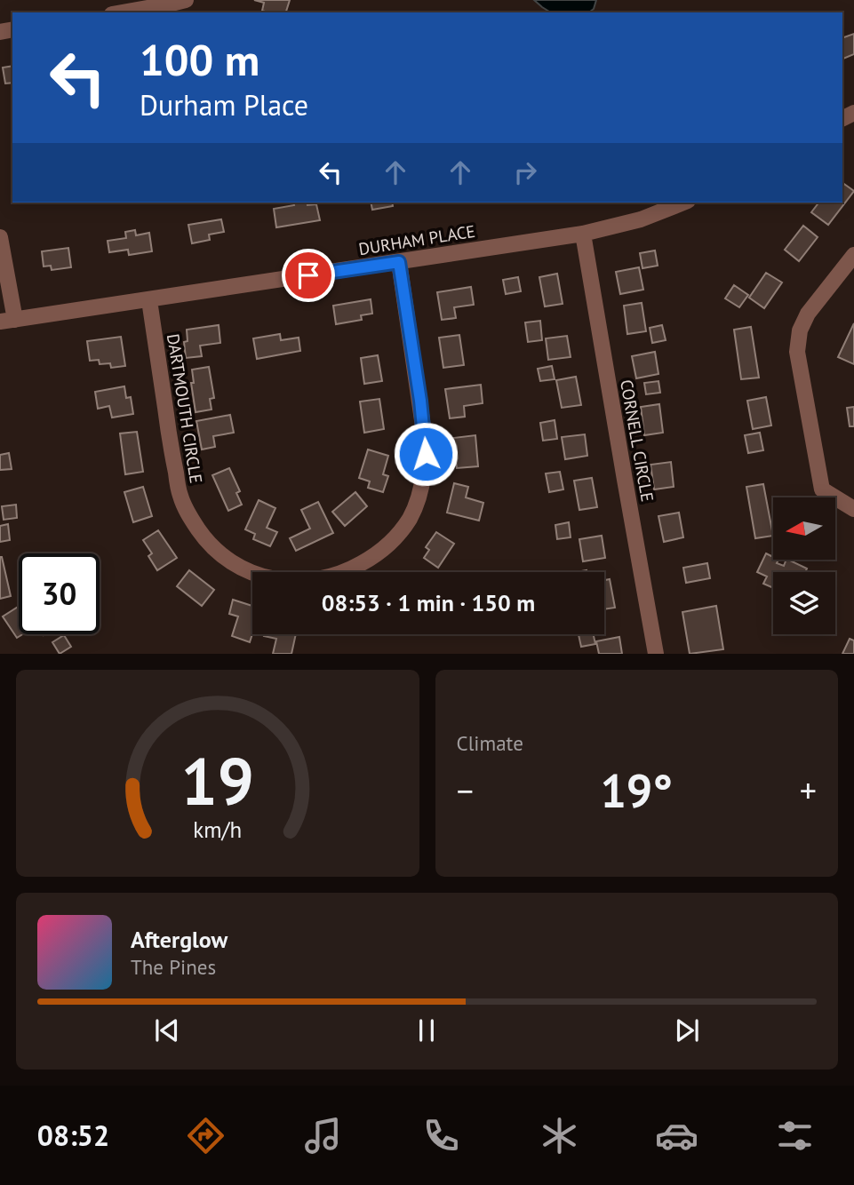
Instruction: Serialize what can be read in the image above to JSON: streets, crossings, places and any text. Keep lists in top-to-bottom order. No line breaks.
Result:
{"streets":{"street":["DURHAM PLACE","DARTMOUTH CIRCLE","CORNELL CIRCLE"]},"crossings":[["DURHAM PLACE","DARTMOUTH CIRCLE"],["DURHAM PLACE","CORNELL CIRCLE"]],"north":"left","page":{"turn":["100 m","Durham Place"],"limit":"30","trip":"08:53 · 1 min · 150 m","tile":"Climate","heat":["−","19°","+"],"song":["Afterglow","The Pines"],"tabs":"08:52","gauge":["19","km/h"]}}
